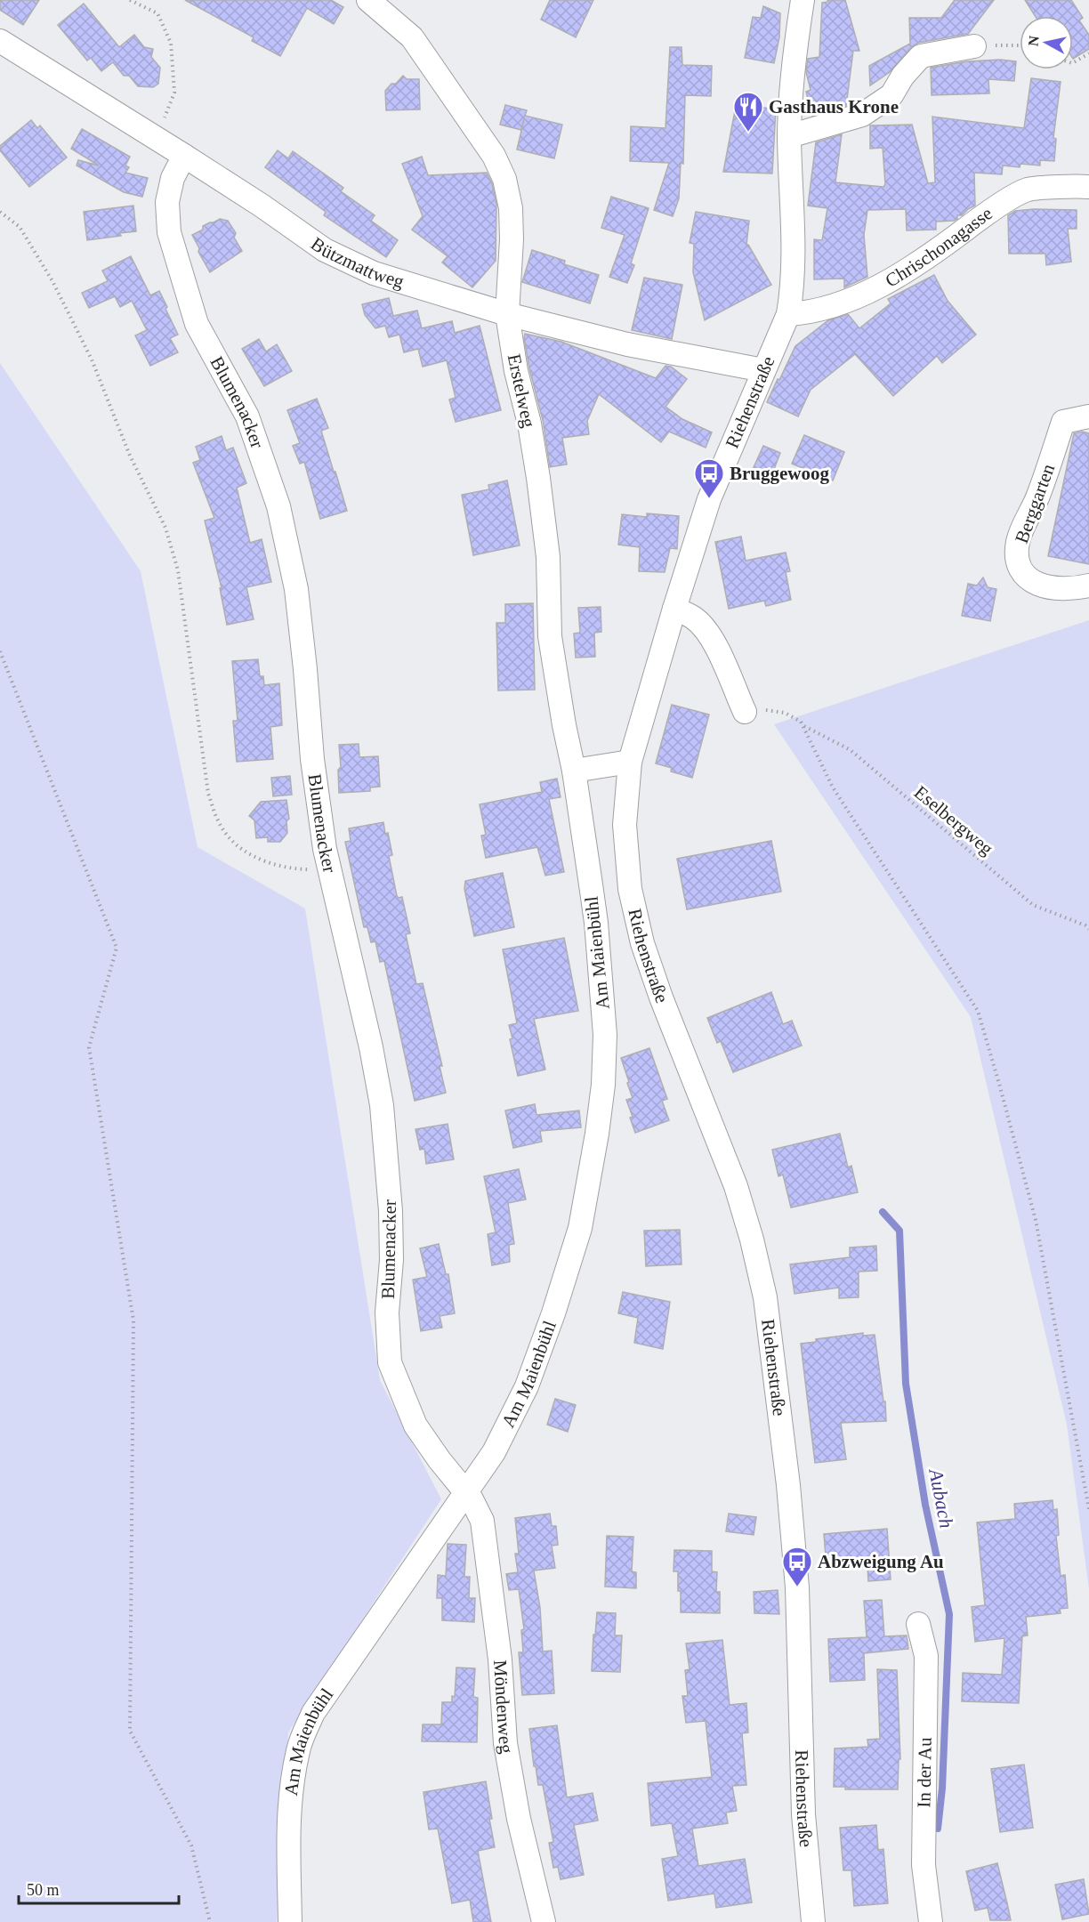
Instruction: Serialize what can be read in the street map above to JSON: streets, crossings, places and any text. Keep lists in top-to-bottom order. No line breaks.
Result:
{"streets":{"street":["Chrischonagasse","Bützmattweg","Erstelweg","Riehenstraße","Blumenacker","Berggarten","Am Maienbühl","Möndenweg","In der Au"],"path":["Eselbergweg"]},"crossings":[["Chrischonagasse","Riehenstraße"],["Bützmattweg","Erstelweg"],["Bützmattweg","Riehenstraße"],["Bützmattweg","Blumenacker"],["Erstelweg","Am Maienbühl"],["Blumenacker","Am Maienbühl"],["Blumenacker","Möndenweg"],["Am Maienbühl","Möndenweg"]],"water":["Aubach"],"places":{"restaurant":["Gasthaus Krone"],"bus stop":["Bruggewoog","Abzweigung Au"]},"scale_bar":"50 m","north":"left"}
